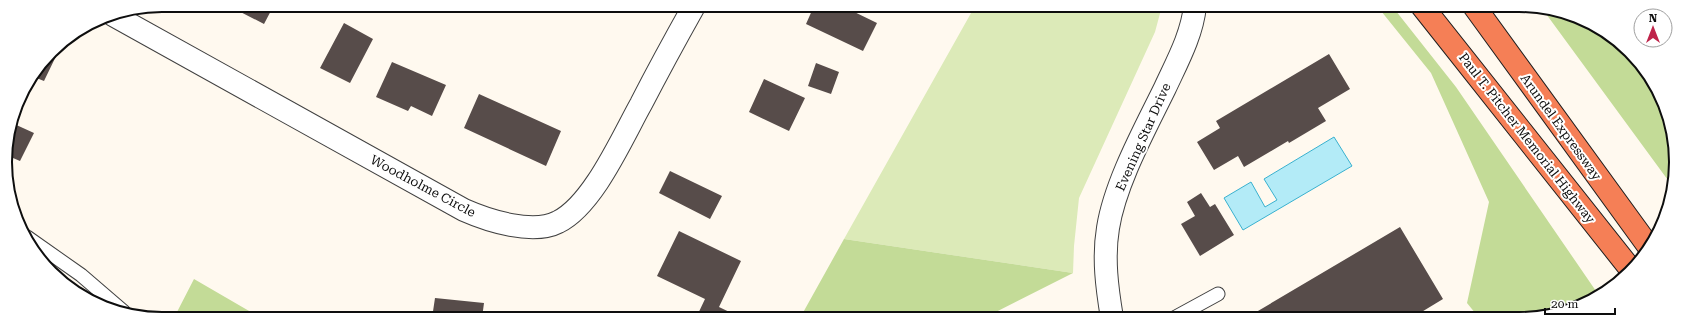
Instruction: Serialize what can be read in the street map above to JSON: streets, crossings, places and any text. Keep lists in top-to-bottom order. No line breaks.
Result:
{"streets":{"highway":["Arundel Expressway","Paul T. Pitcher Memorial Highway"],"street":["Evening Star Drive","Woodholme Circle"]},"scale_bar":"20 m","north":"top"}
